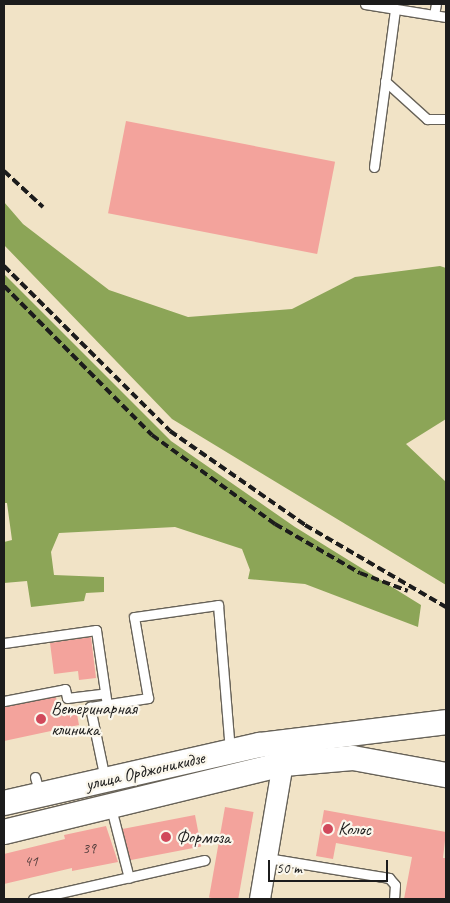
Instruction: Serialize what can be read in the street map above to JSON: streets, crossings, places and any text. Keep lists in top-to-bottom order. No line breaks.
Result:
{"streets":{"main road":["улица Орджоникидзе"]},"places":["Ветеринарная клиника","Колос","Формоза"],"house_numbers":["39","41"],"scale_bar":"50 m"}
